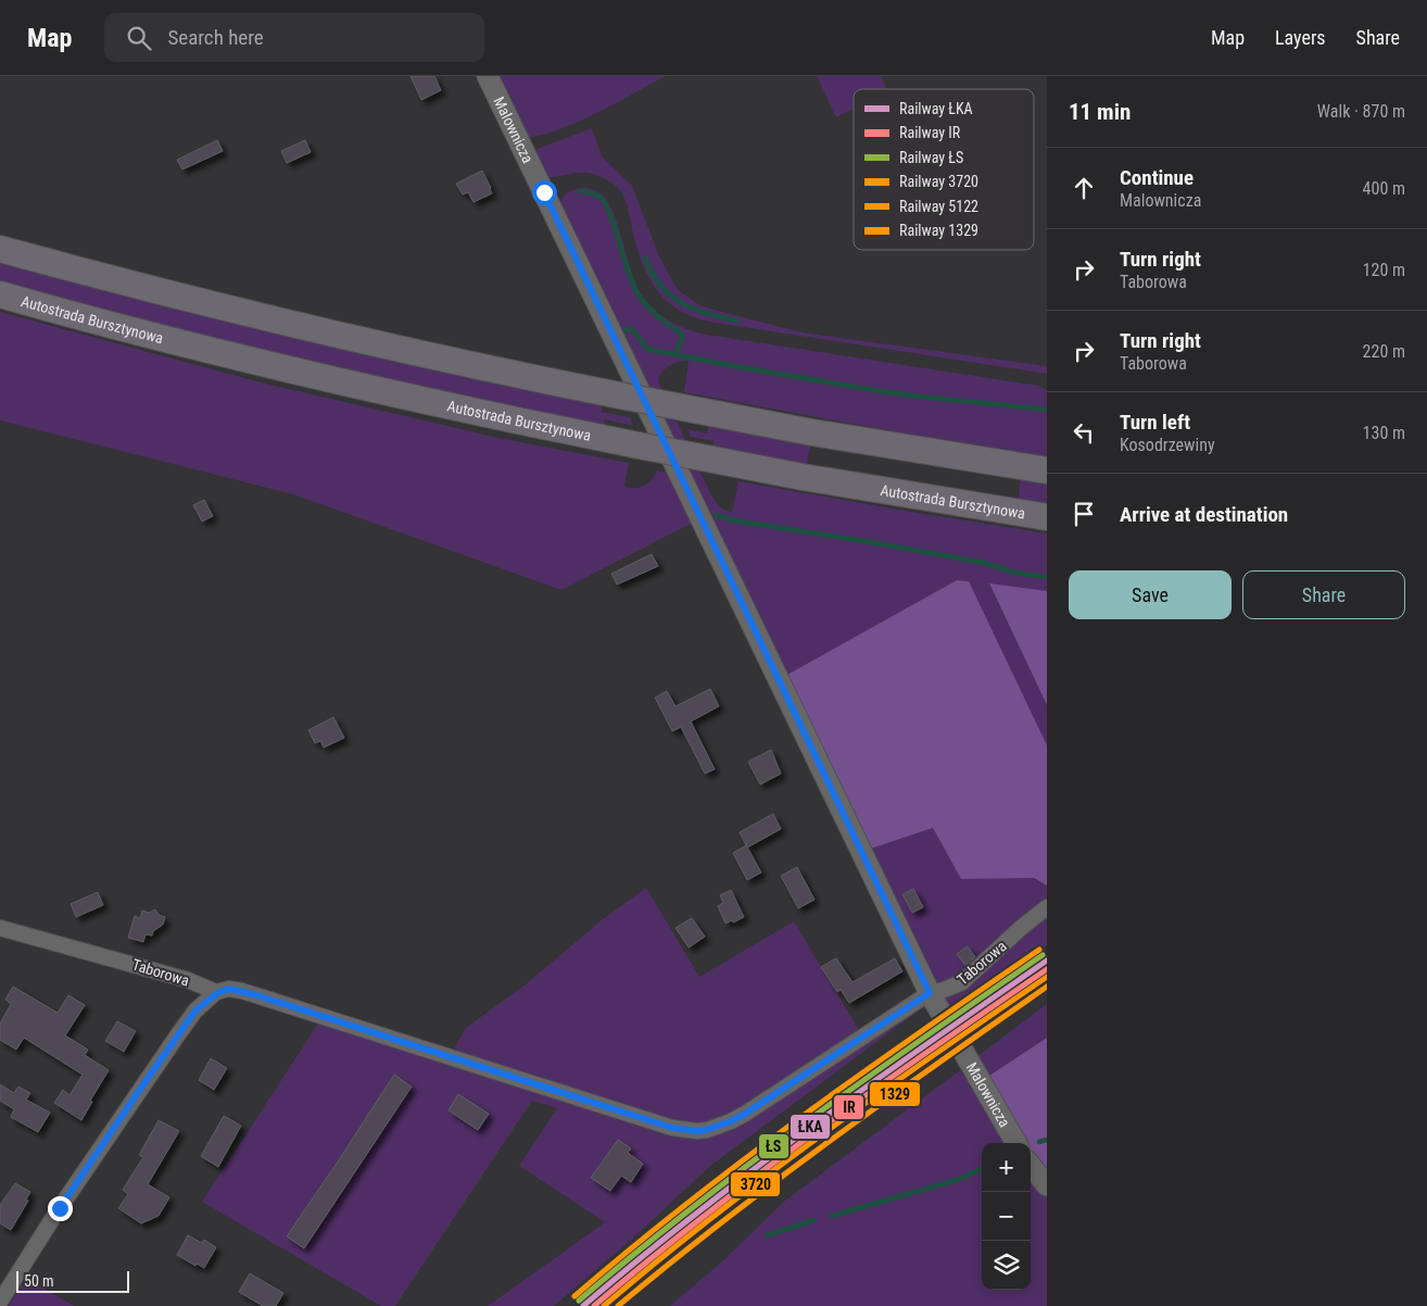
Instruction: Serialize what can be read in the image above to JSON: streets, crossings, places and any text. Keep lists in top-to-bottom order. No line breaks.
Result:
{"streets":{"highway":["Autostrada Bursztynowa"],"street":["Malownicza","Taborowa"]},"crossings":[["Malownicza","Taborowa"]],"lines":["rail line 5122","rail line ŁS","rail line ŁKA","rail line IR","rail line 3720","rail line 1329"],"legend":["Railway ŁKA","Railway IR","Railway ŁS","Railway 3720","Railway 5122","Railway 1329"],"scale_bar":"50 m","page":{"header":"Map","search":"Search here","nav":["Map","Layers","Share"],"heading":["11 min","Walk · 870 m"],"list":[["Continue","Malownicza","400 m"],["Turn right","Taborowa","120 m"],["Turn right","Taborowa","220 m"],["Turn left","Kosodrzewiny","130 m"],"Arrive at destination"],"buttons":["Save","Share"],"map_buttons":["+","−"],"scale":"50 m"}}
